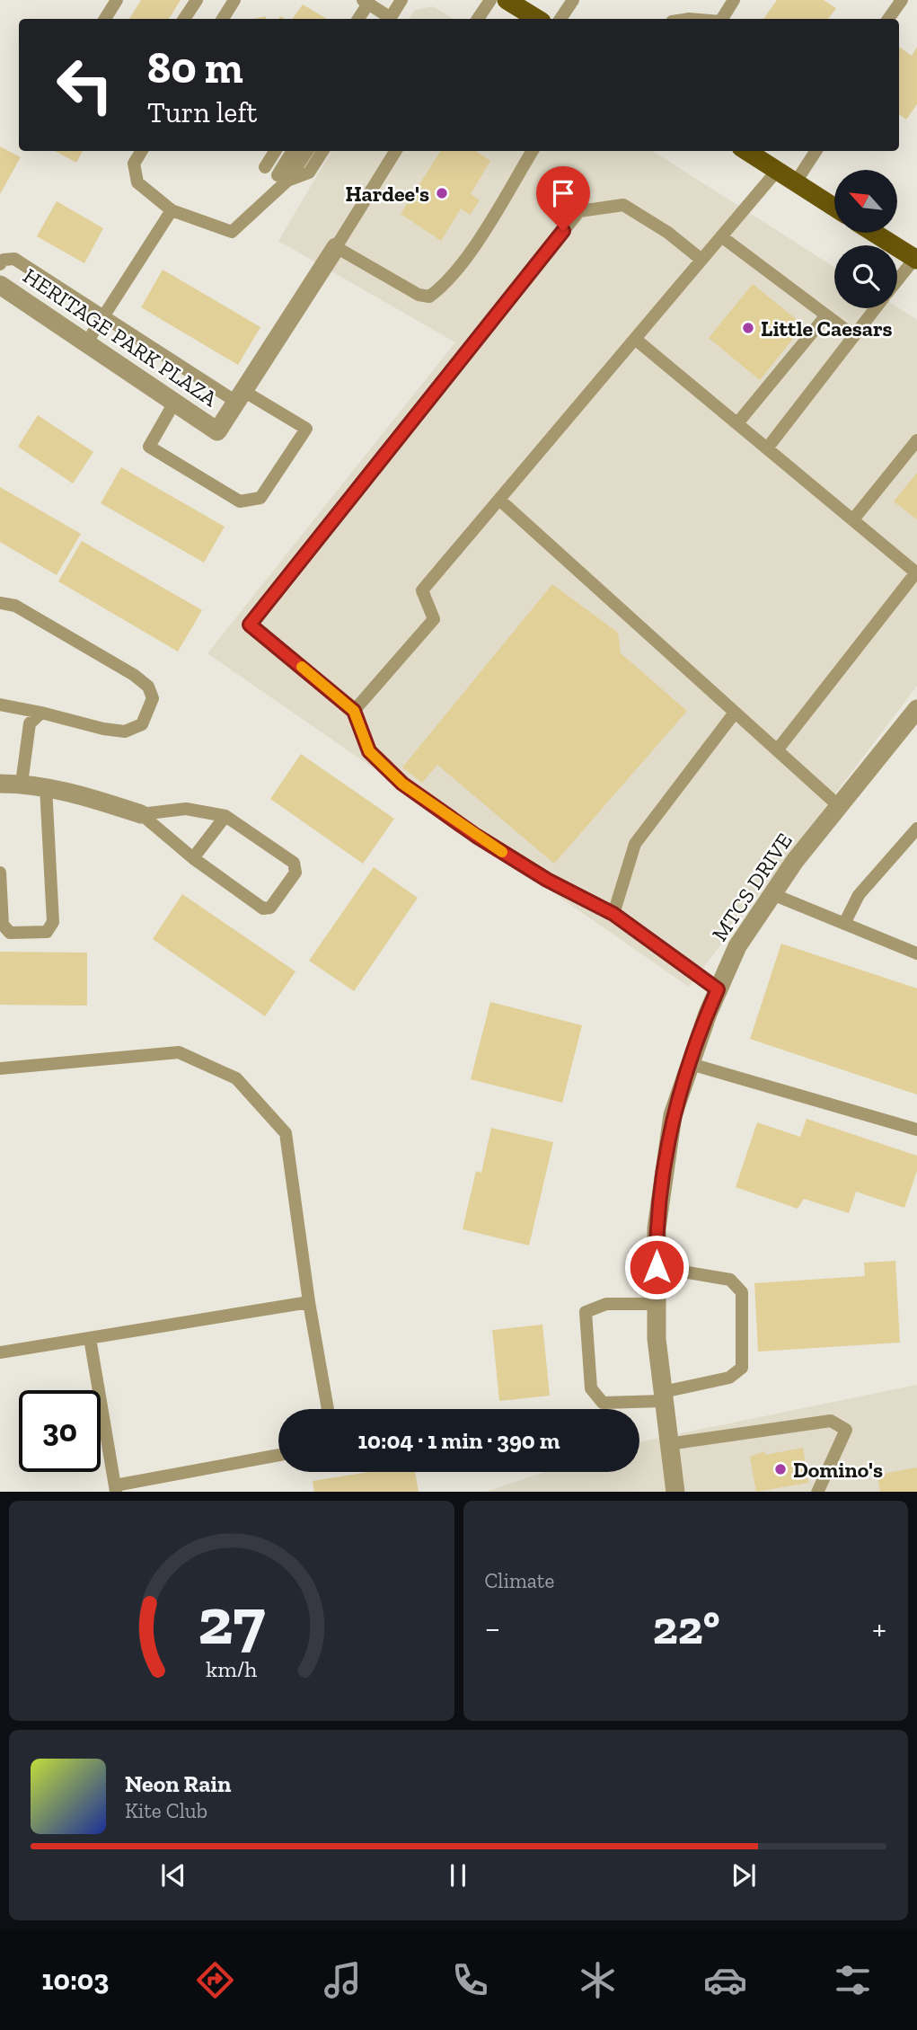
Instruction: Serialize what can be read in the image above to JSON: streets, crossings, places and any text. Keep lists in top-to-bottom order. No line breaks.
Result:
{"streets":{"street":["HERITAGE PARK PLAZA","MTCS DRIVE"]},"places":["Hardee's","Little Caesars","Domino's"],"north":"top left","page":{"turn":["80 m","Turn left"],"limit":"30","trip":"10:04 · 1 min · 390 m","tile":"Climate","heat":["−","22°","+"],"song":["Neon Rain","Kite Club"],"tabs":"10:03","gauge":["27","km/h"]}}
